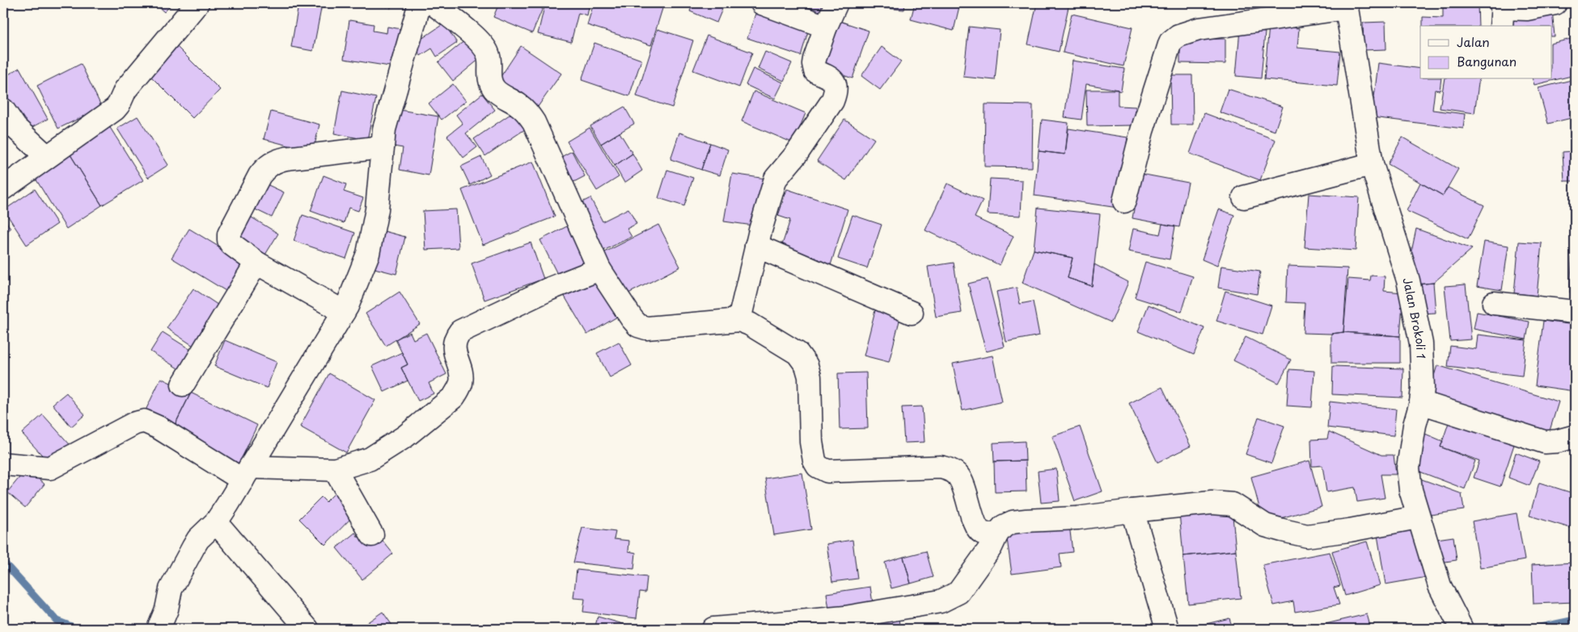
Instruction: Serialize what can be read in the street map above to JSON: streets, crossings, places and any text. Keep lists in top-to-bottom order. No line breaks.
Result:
{"streets":{"street":["Jalan Brokoli 1"]},"legend":["Jalan","Bangunan"]}
